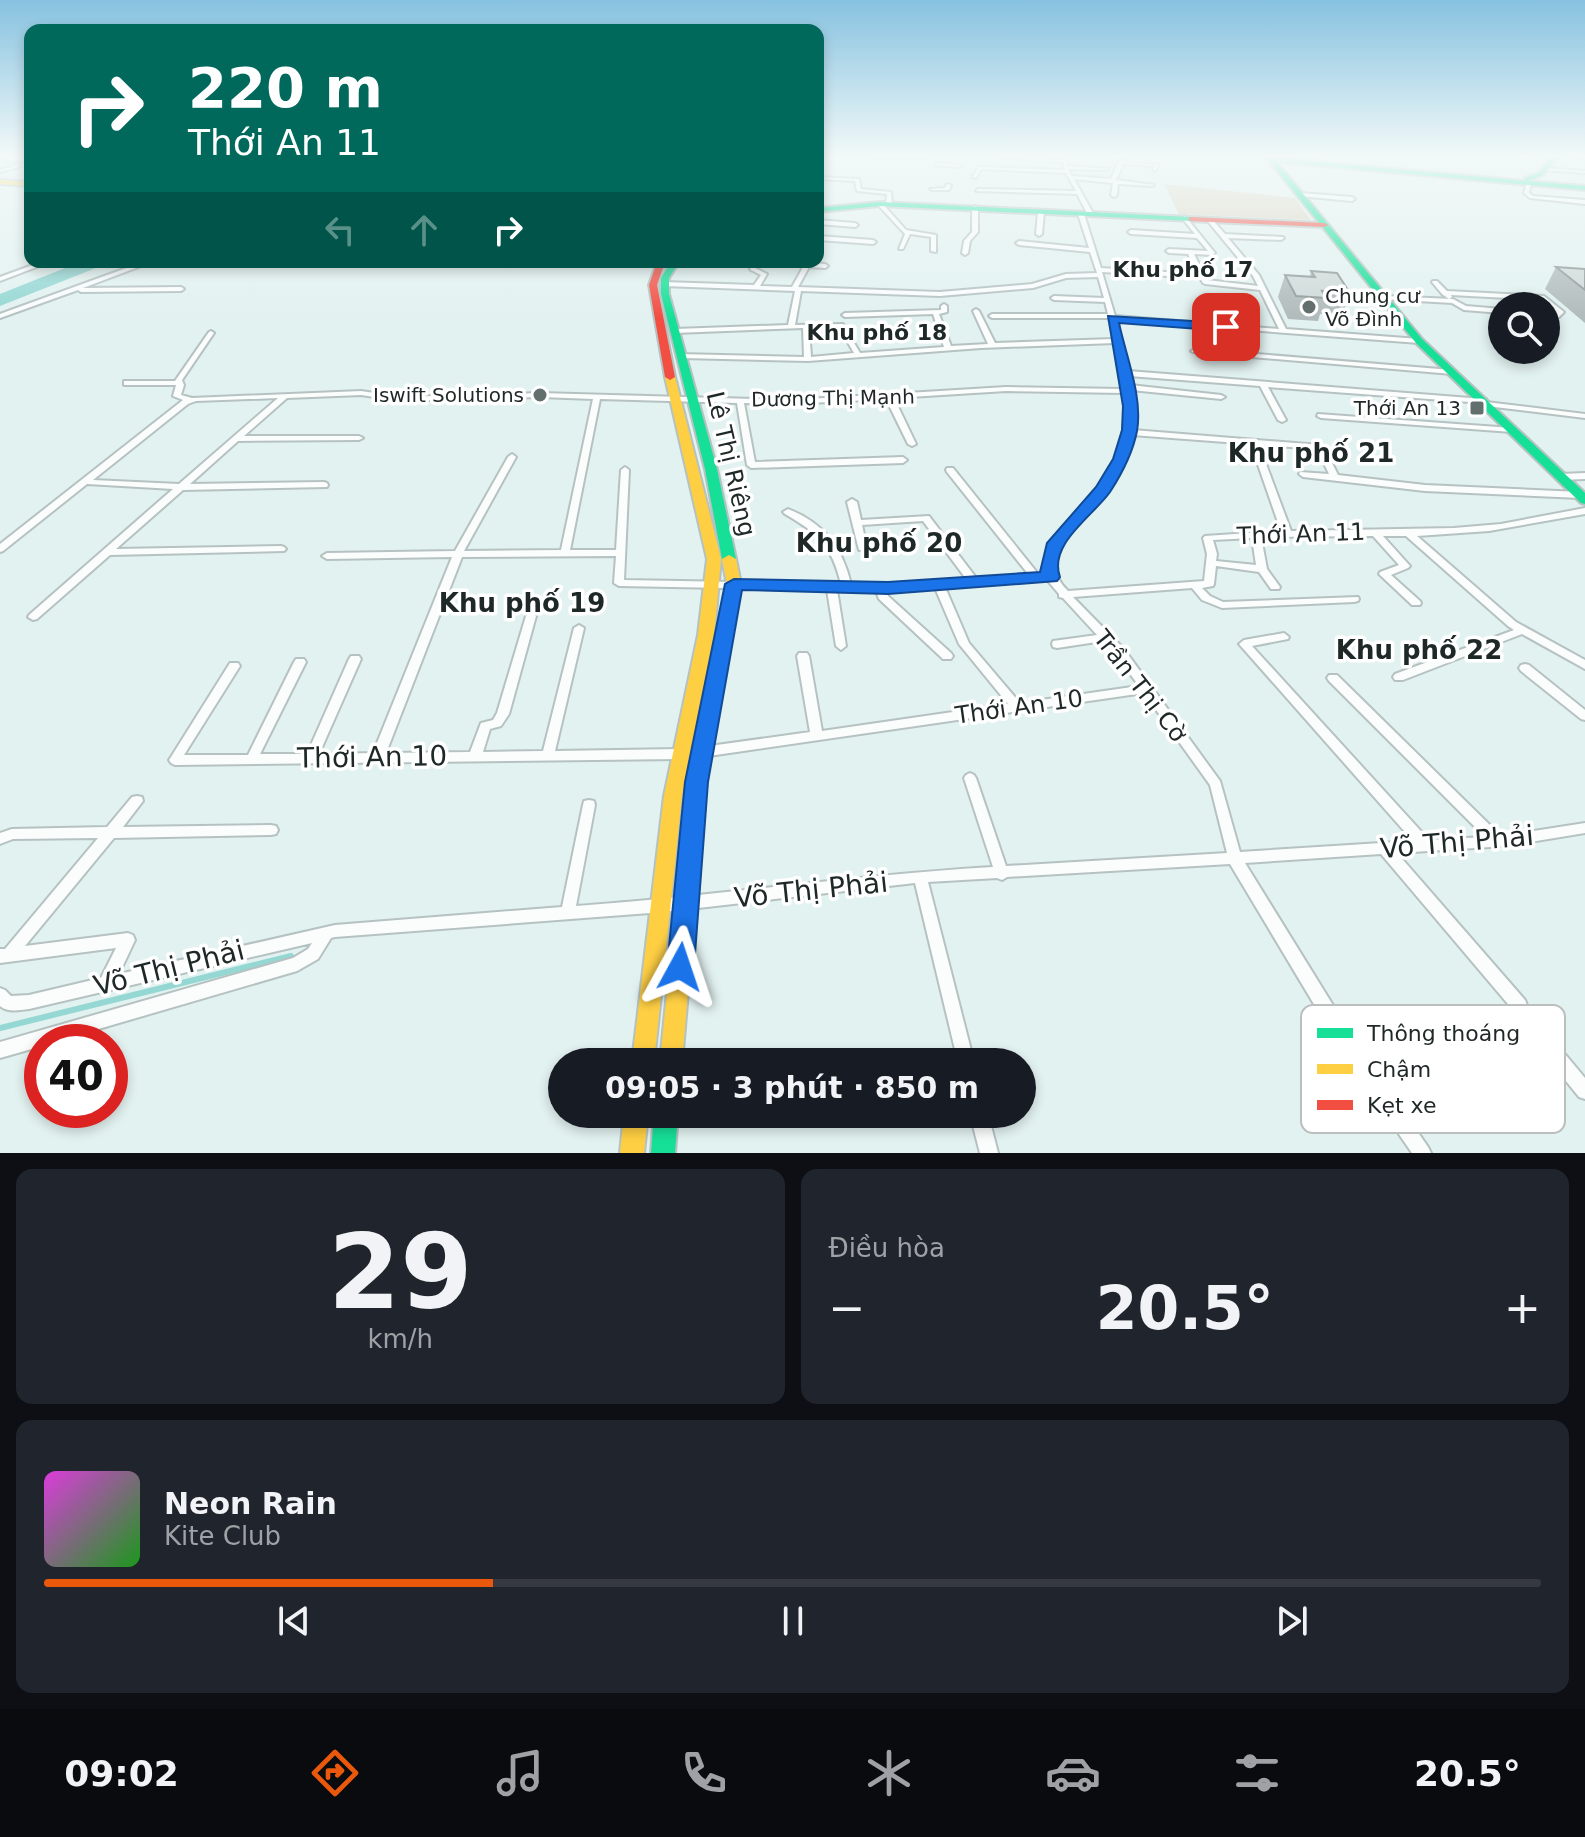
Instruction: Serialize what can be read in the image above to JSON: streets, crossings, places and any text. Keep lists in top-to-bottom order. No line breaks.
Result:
{"streets":{"street":["Dương Thị Mạnh","Lê Thị Riêng","Thới An 11","Trần Thị Cờ","Thới An 10","Võ Thị Phải"]},"crossings":[["Dương Thị Mạnh","Lê Thị Riêng"],["Lê Thị Riêng","Thới An 10"],["Lê Thị Riêng","Võ Thị Phải"],["Trần Thị Cờ","Thới An 10"],["Trần Thị Cờ","Võ Thị Phải"]],"districts":["Khu phố 17","Khu phố 18","Khu phố 21","Khu phố 20","Khu phố 19","Khu phố 22"],"places":{"other":["Chung cư Võ Đình","Iswift Solutions"],"transit":["Thới An 13"]},"legend":["Thông thoáng","Chậm","Kẹt xe"],"page":{"turn":["220 m","Thới An 11"],"limit":"40","trip":"09:05 · 3 phút · 850 m","tile":[["29","km/h"],"Điều hòa"],"heat":["−","20.5°","+"],"song":["Neon Rain","Kite Club"],"tabs":["09:02","20.5°"]}}
